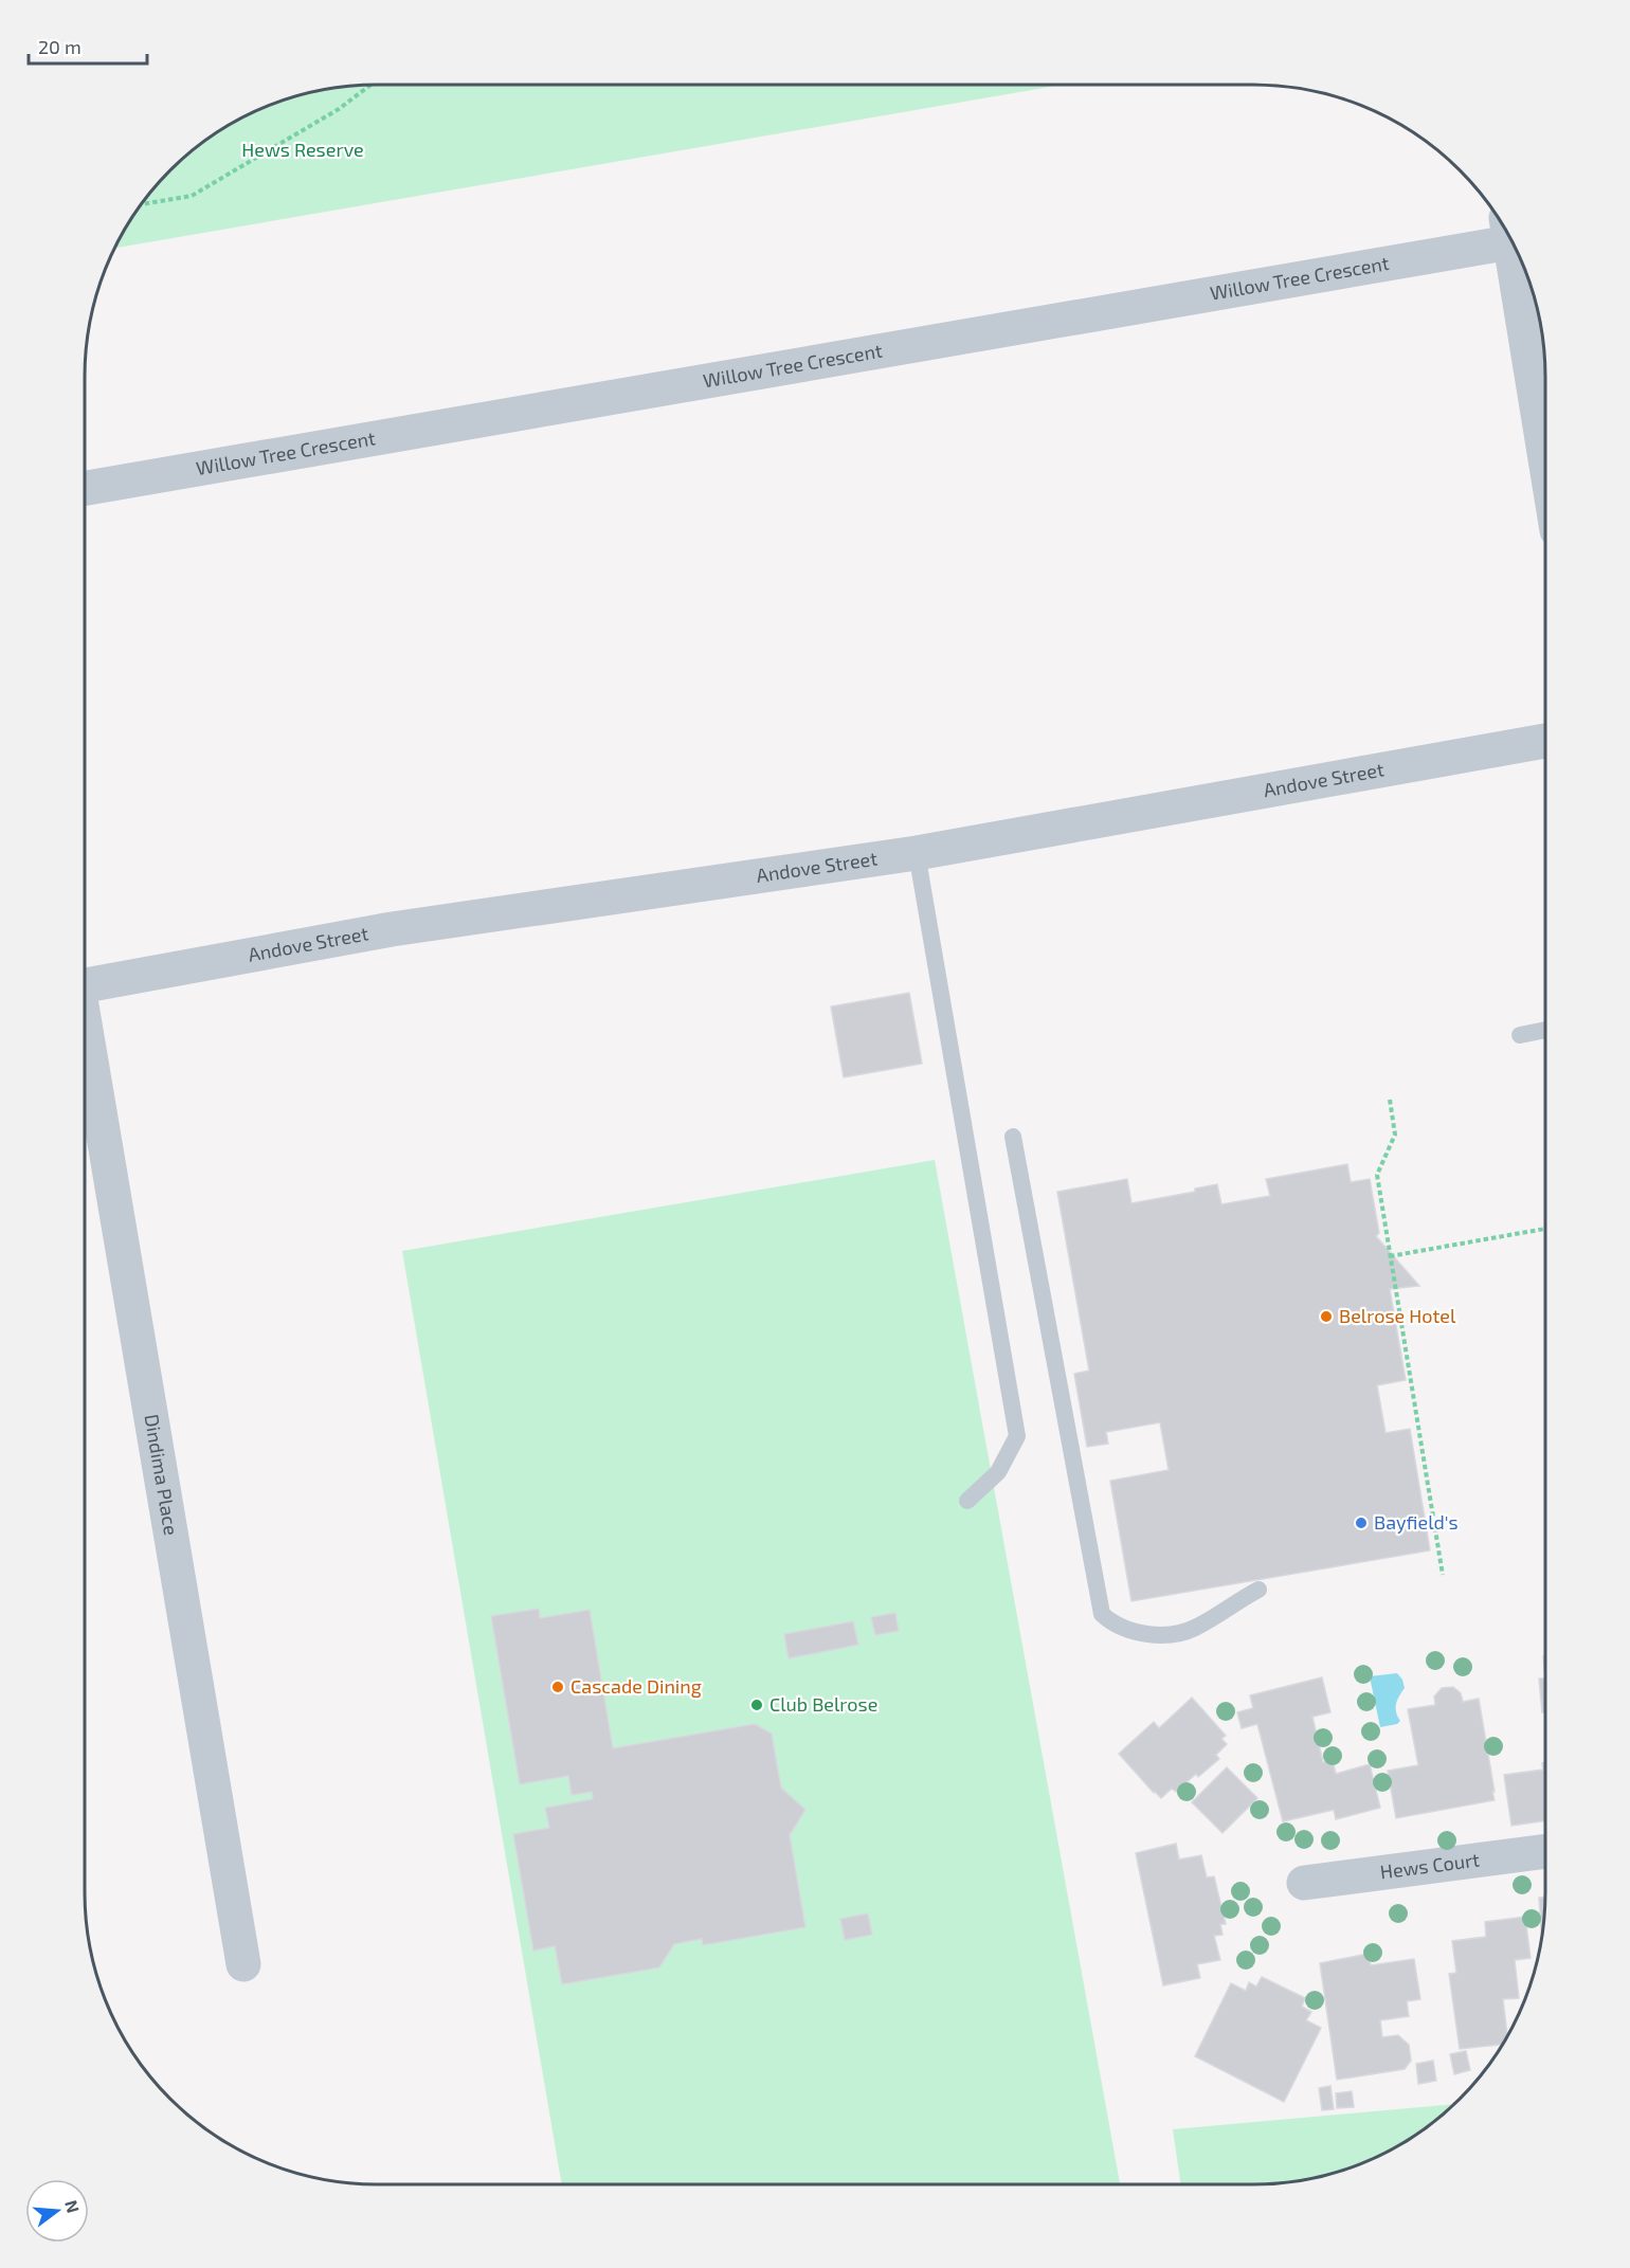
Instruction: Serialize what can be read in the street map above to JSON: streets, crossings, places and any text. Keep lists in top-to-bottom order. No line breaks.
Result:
{"streets":{"street":["Willow Tree Crescent","Andove Street","Dindima Place","Hews Court"]},"parks":["Hews Reserve"],"places":["Belrose Hotel","Bayfield's","Cascade Dining","Club Belrose"],"scale_bar":"20 m","north":"right"}
